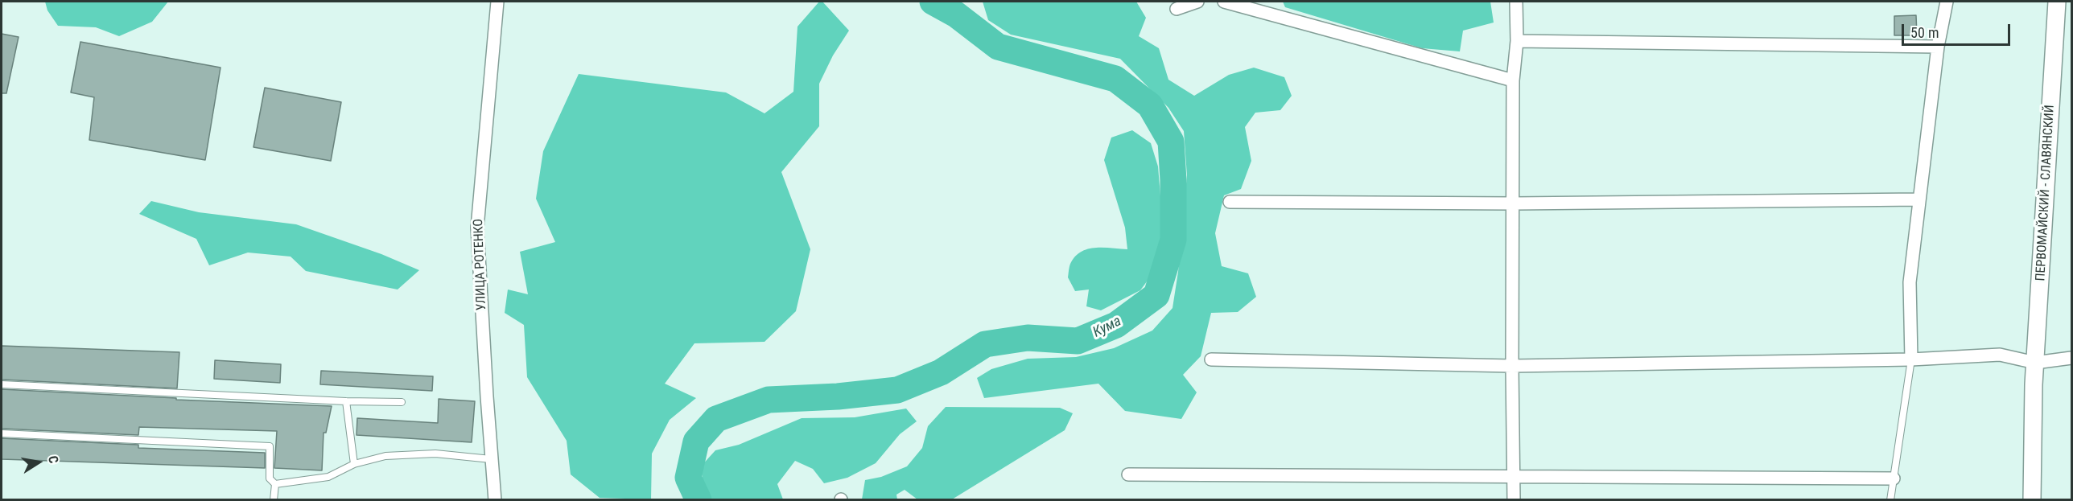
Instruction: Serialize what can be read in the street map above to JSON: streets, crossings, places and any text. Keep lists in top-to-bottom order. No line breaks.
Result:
{"streets":{"street":["ПЕРВОМАЙСКИЙ - СЛАВЯНСКИЙ","УЛИЦА РОТЕНКО"]},"water":["Кума"],"scale_bar":"50 m","north":"right"}
